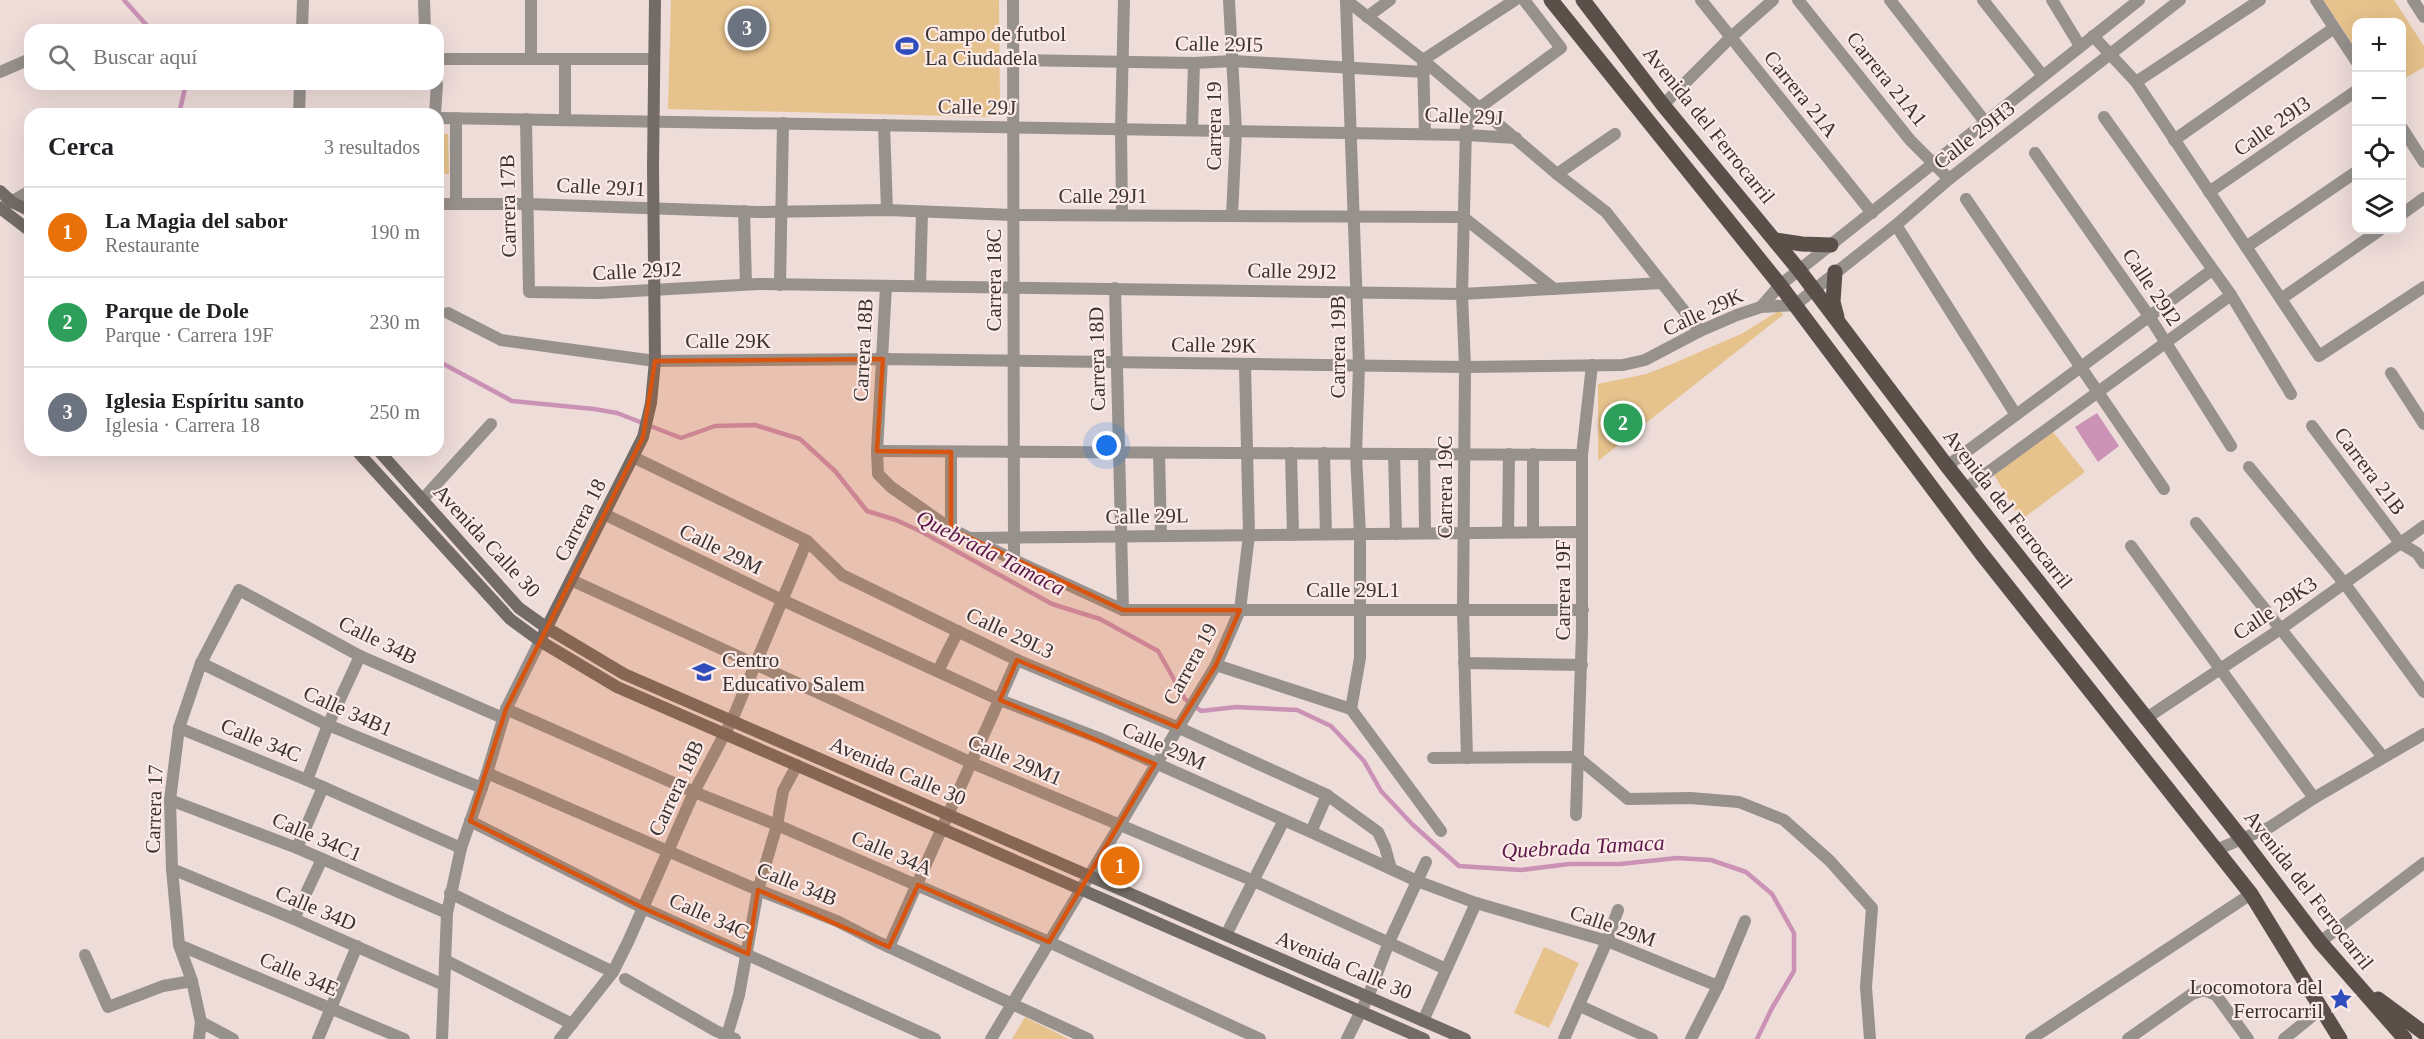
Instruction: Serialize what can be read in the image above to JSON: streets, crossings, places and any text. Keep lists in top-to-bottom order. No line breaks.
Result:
{"streets":{"main road":["Avenida del Ferrocarril","Carrera 18","Avenida Calle 30"],"street":["Calle 29I5","Carrera 21A1","Carrera 21A","Calle 29J","Carrera 19","Calle 29I3","Calle 29H3","Calle 29J1","Carrera 17B","Calle 29J2","Carrera 18C","Calle 29I2","Calle 29K","Carrera 19B","Carrera 18B","Carrera 18D","Carrera 21B","Carrera 19C","Calle 29L","Calle 29M","Calle 29L1","Carrera 19F","Calle 29K3","Calle 29L3","Calle 34B","Calle 34B1","Calle 34C","Calle 29M1","Carrera 17","Calle 34C1","Calle 34A","Calle 34D","Calle 34E"]},"crossings":[["Calle 29I5","Carrera 19"],["Calle 29I5","Carrera 18C"],["Calle 29I5","Carrera 19B"],["Carrera 21A1","Calle 29H3"],["Carrera 21A","Calle 29H3"],["Calle 29J","Carrera 19"],["Calle 29J","Carrera 17B"],["Calle 29J","Carrera 18C"],["Calle 29J","Carrera 19B"],["Calle 29J","Carrera 19C"],["Calle 29J","Carrera 18"],["Avenida del Ferrocarril","Calle 29H3"],["Avenida del Ferrocarril","Calle 29K3"],["Carrera 19","Calle 29J1"],["Carrera 19","Calle 29K"],["Carrera 19","Calle 29L"],["Carrera 19","Avenida Calle 30"],["Carrera 19","Calle 29M"],["Carrera 19","Calle 29L1"],["Carrera 19","Calle 29L3"],["Carrera 19","Calle 34B"],["Carrera 19","Calle 29M1"],["Carrera 19","Calle 34A"],["Calle 29H3","Calle 29K"],["Calle 29J1","Carrera 17B"],["Calle 29J1","Carrera 18C"],["Calle 29J1","Carrera 19B"],["Calle 29J1","Carrera 19C"],["Calle 29J1","Carrera 18"],["Carrera 17B","Calle 29J2"],["Calle 29J2","Carrera 18C"],["Calle 29J2","Carrera 19B"],["Calle 29J2","Carrera 18B"],["Calle 29J2","Carrera 18D"],["Calle 29J2","Carrera 19C"],["Calle 29J2","Carrera 18"],["Carrera 18C","Calle 29K"],["Carrera 18C","Carrera 18B"],["Carrera 18C","Calle 29L"],["Calle 29K","Carrera 19B"],["Calle 29K","Carrera 18B"],["Calle 29K","Carrera 18D"],["Calle 29K","Carrera 19C"],["Calle 29K","Carrera 18"],["Calle 29K","Carrera 19F"],["Carrera 19B","Calle 29L"],["Carrera 19B","Calle 29L1"],["Carrera 18B","Carrera 18D"],["Carrera 18B","Calle 29L"],["Carrera 18B","Avenida Calle 30"],["Carrera 18B","Calle 29M"],["Carrera 18B","Calle 29L1"],["Carrera 18B","Calle 29L3"],["Carrera 18B","Calle 34B"],["Carrera 18B","Calle 34C"],["Carrera 18B","Calle 29M1"],["Carrera 18B","Calle 34A"],["Carrera 18D","Calle 29L"],["Carrera 18D","Calle 29L1"],["Carrera 21B","Calle 29K3"],["Carrera 19C","Calle 29L"],["Carrera 19C","Calle 29L1"],["Calle 29L","Carrera 19F"],["Carrera 18","Avenida Calle 30"],["Carrera 18","Calle 29M"],["Carrera 18","Calle 29L3"],["Carrera 18","Calle 34B"],["Carrera 18","Calle 34B1"],["Carrera 18","Calle 34C"],["Carrera 18","Calle 29M1"],["Carrera 18","Calle 34C1"],["Carrera 18","Calle 34A"],["Carrera 18","Calle 34D"],["Calle 29M","Calle 29L3"],["Calle 29L1","Carrera 19F"],["Calle 34B","Carrera 17"],["Calle 34B","Calle 34A"],["Calle 34B1","Carrera 17"],["Calle 34C","Carrera 17"],["Carrera 17","Calle 34C1"],["Carrera 17","Calle 34D"],["Carrera 17","Calle 34E"]],"water":["Quebrada Tamaca"],"places":{"sports":["Campo de futbol La Ciudadela"],"school or university":["Centro Educativo Salem"],"place":["Locomotora del Ferrocarril"]},"page":{"pins":["3","2","1"],"map_buttons":["+","−"],"search":"Buscar aquí","heading":["Cerca","3 resultados"],"list":[{"mark":"1","name":"La Magia del sabor","note":"Restaurante","value":"190 m"},{"mark":"2","name":"Parque de Dole","note":"Parque · Carrera 19F","value":"230 m"},{"mark":"3","name":"Iglesia Espíritu santo","note":"Iglesia · Carrera 18","value":"250 m"}]}}
